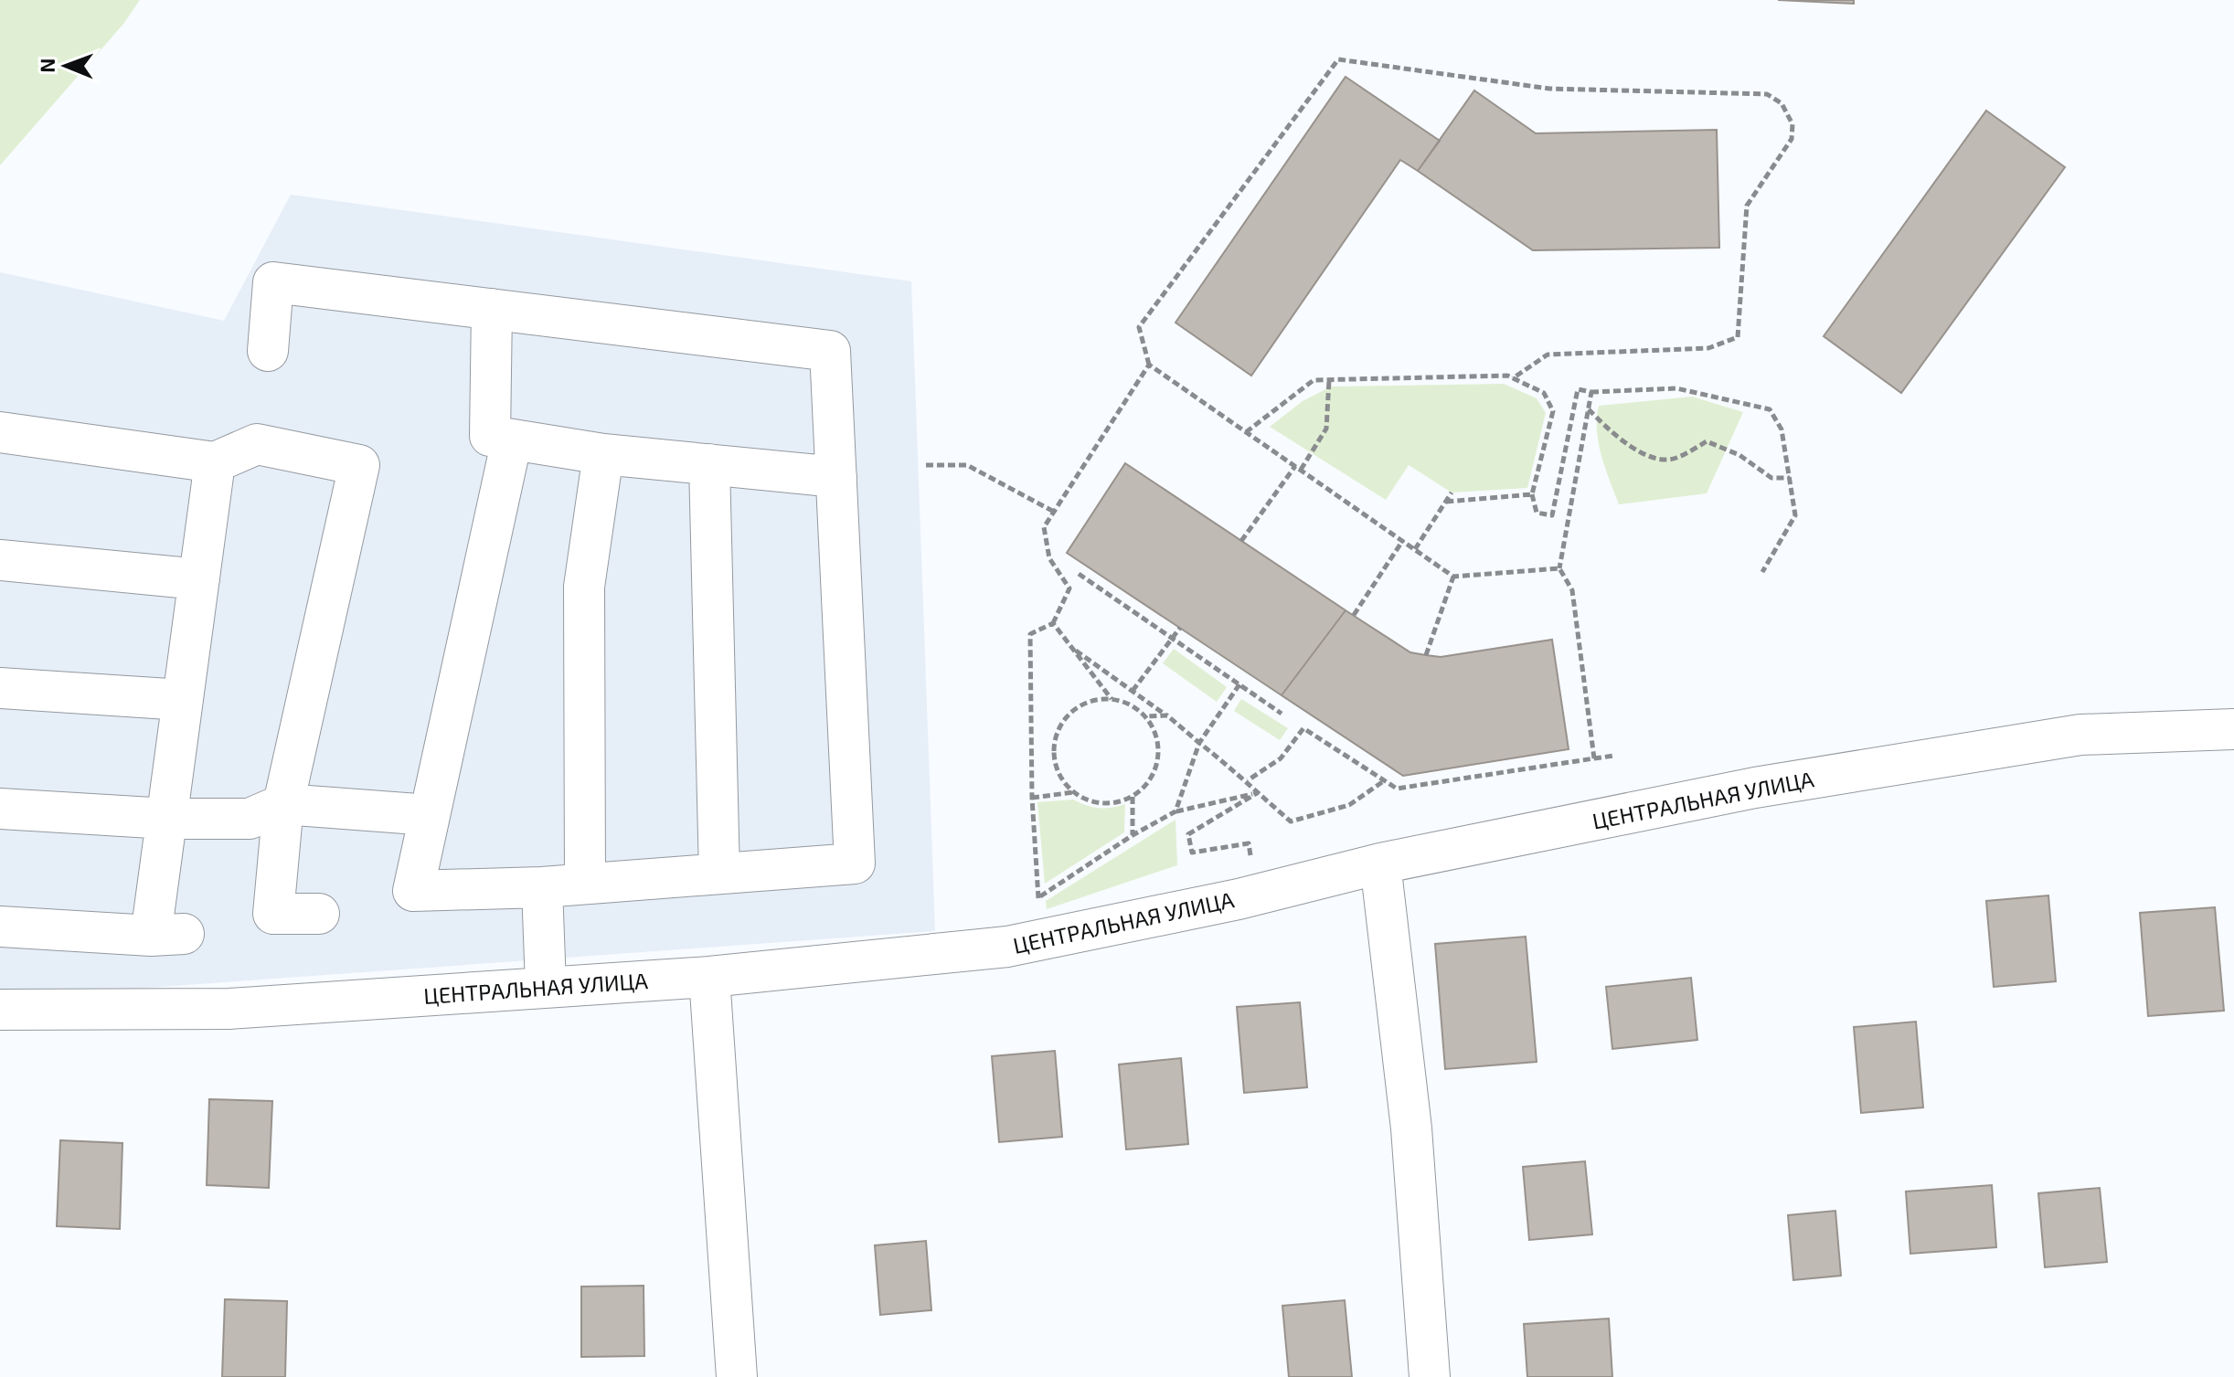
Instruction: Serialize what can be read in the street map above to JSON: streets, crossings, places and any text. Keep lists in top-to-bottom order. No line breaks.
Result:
{"streets":{"street":["ЦЕНТРАЛЬНАЯ УЛИЦА"]},"north":"left"}
